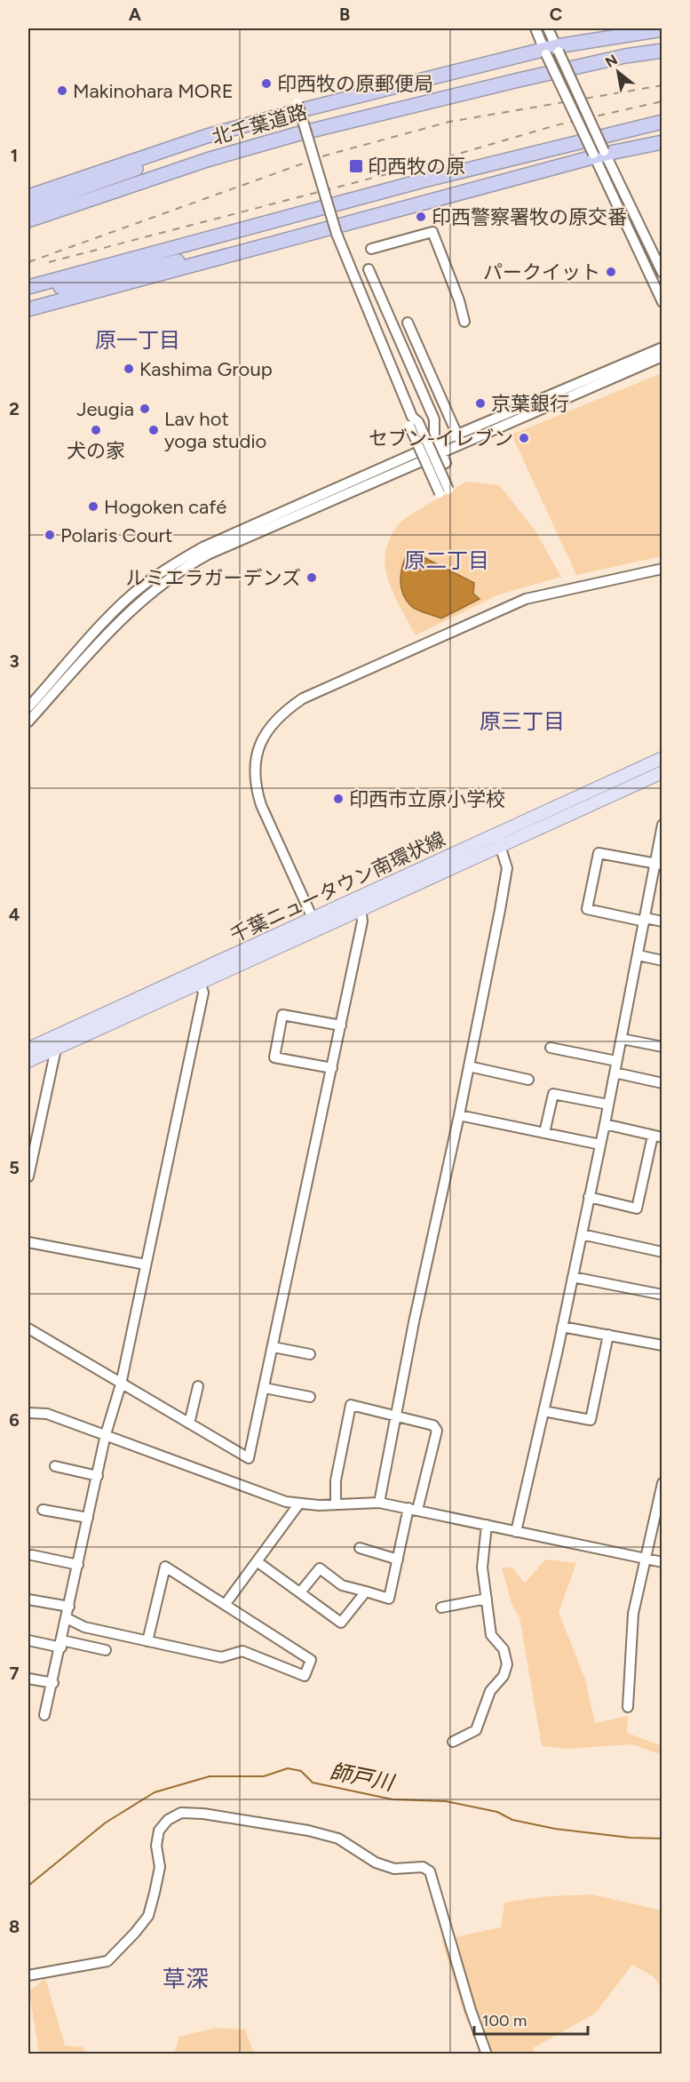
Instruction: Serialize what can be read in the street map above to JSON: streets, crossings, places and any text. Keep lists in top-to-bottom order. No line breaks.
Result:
{"streets":{"highway":["北千葉道路"],"main road":["千葉ニュータウン南環状線"]},"districts":["原一丁目","原二丁目","原三丁目","草深"],"water":["師戸川"],"places":{"other":["印西牧の原郵便局","Makinohara MORE","印西警察署牧の原交番","パークイット","Kashima Group","京葉銀行","Jeugia","犬の家","Lav hot yoga studio","セブン-イレブン","Hogoken café","Polaris Court","ルミエラガーデンズ","印西市立原小学校"],"transit":["印西牧の原"]},"scale_bar":"100 m","north":"top left","grid":{"columns":["A","B","C"],"rows":["1","2","3","4","5","6","7","8"]}}
